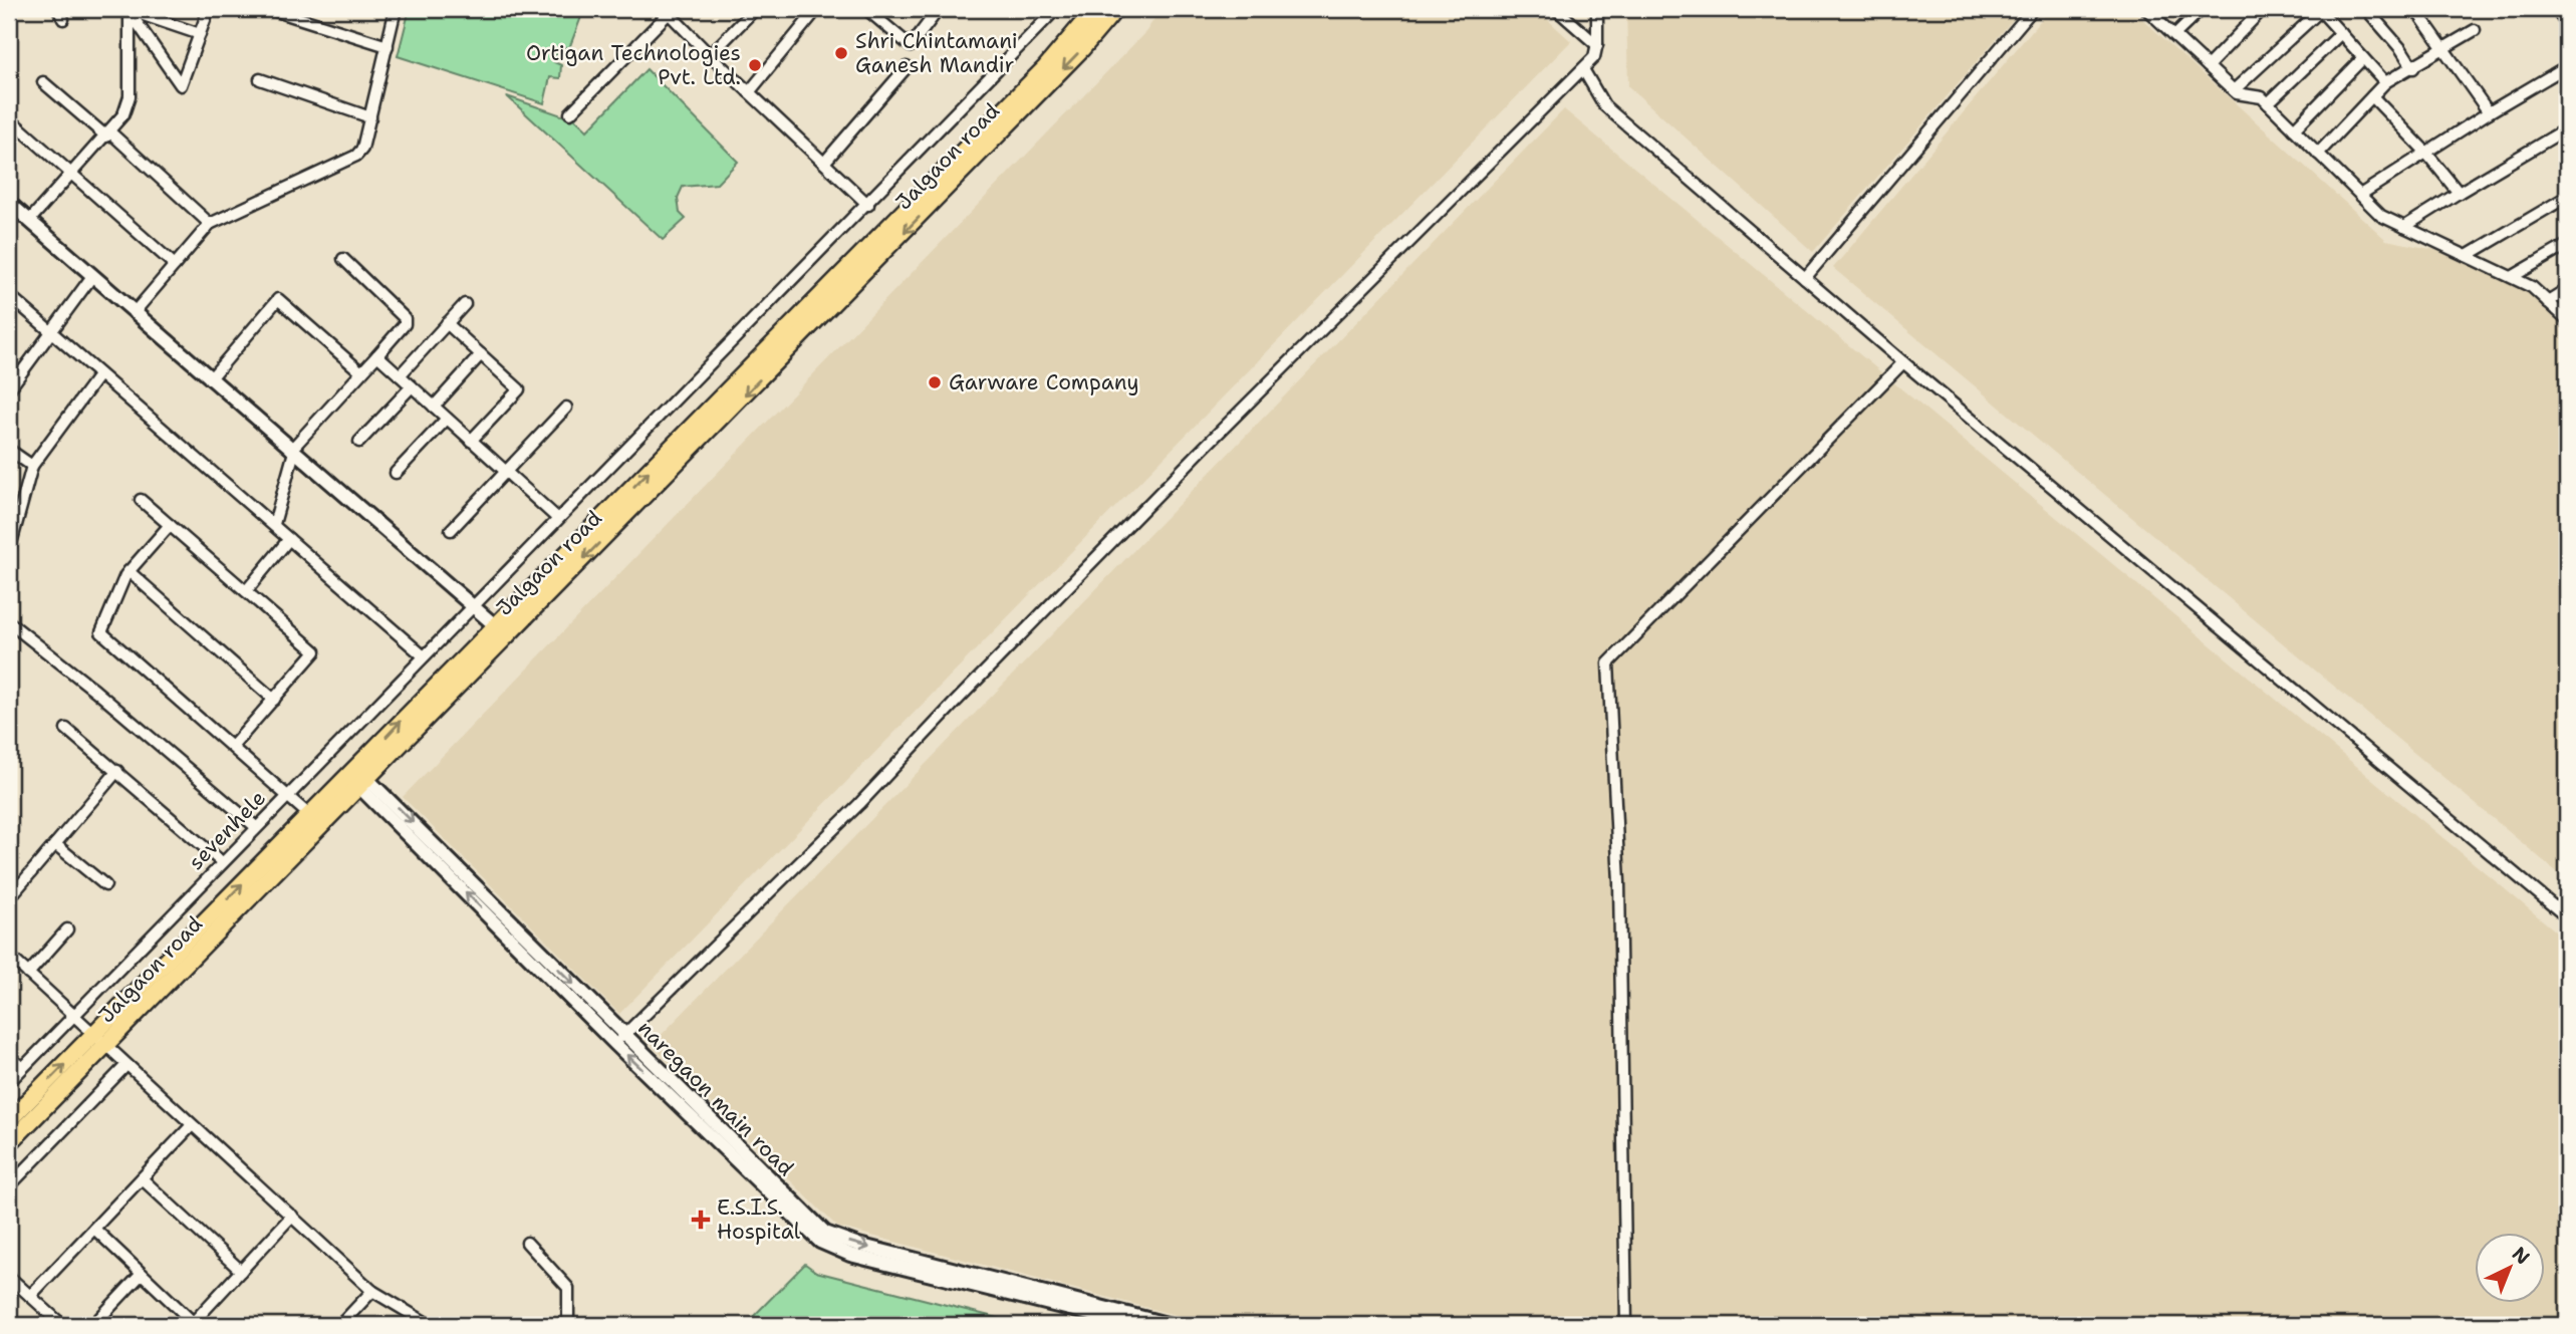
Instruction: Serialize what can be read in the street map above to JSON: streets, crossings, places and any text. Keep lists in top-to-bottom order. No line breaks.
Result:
{"streets":{"highway":["Jalgaon road"],"street":["sevenhele","naregaon main road"]},"crossings":[["Jalgaon road","naregaon main road"]],"places":{"other":["Shri Chintamani Ganesh Mandir","Ortigan Technologies Pvt. Ltd.","Garware Company"],"health":["E.S.I.S. Hospital"]},"north":"top right"}
